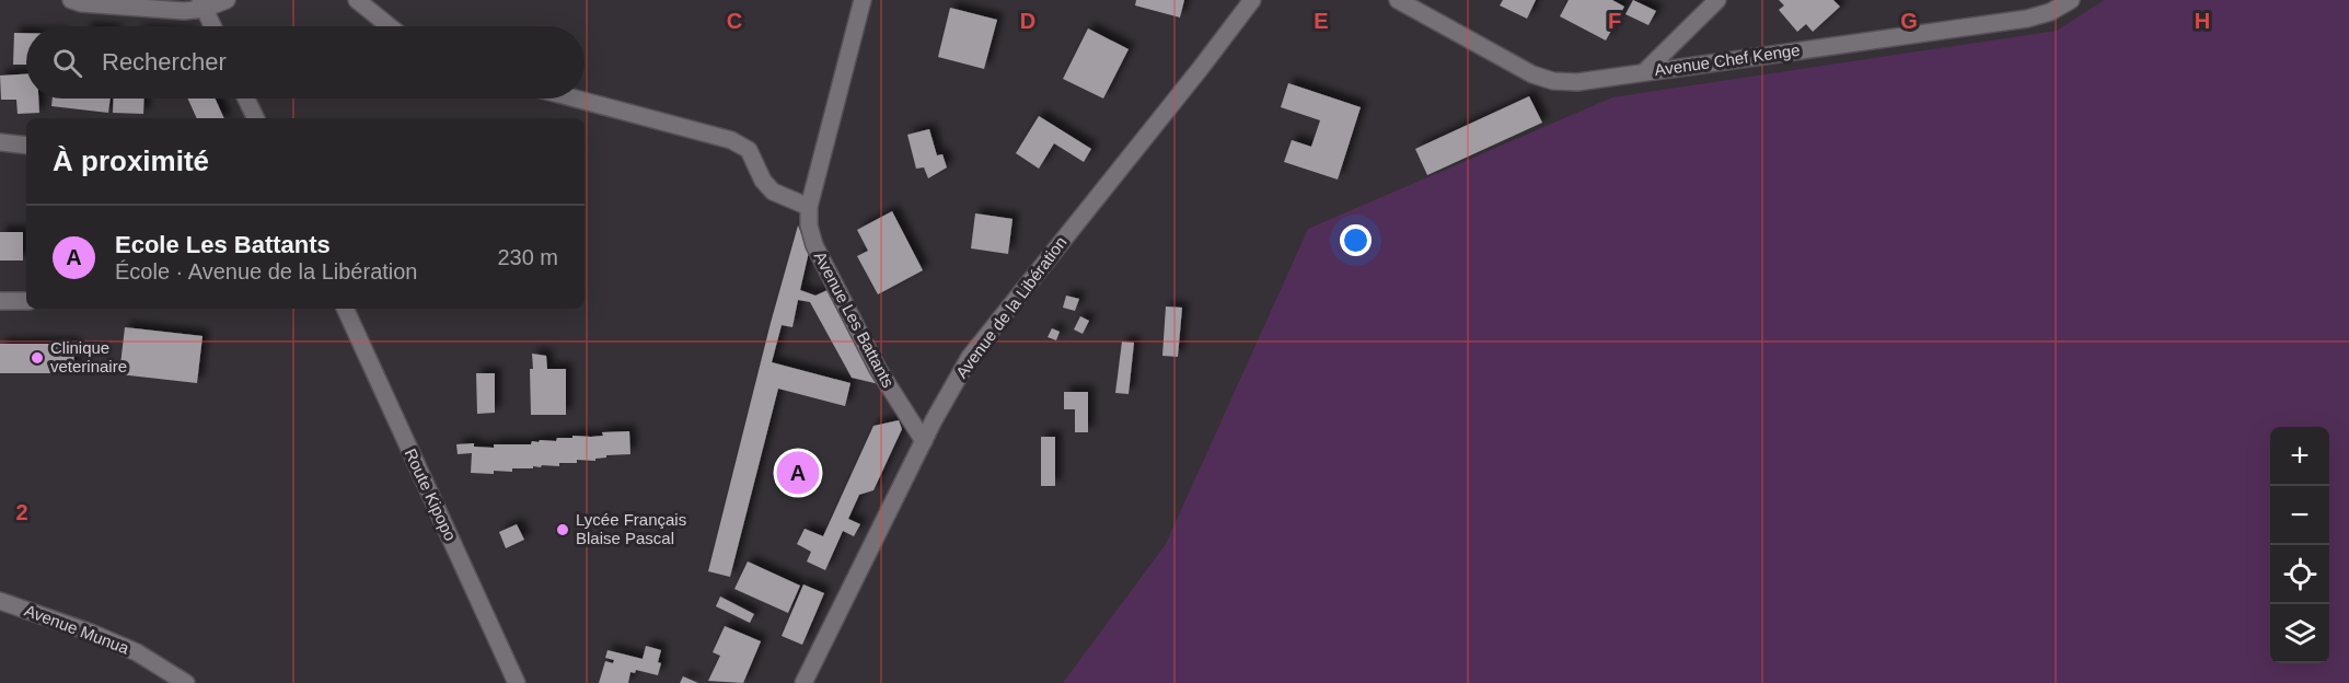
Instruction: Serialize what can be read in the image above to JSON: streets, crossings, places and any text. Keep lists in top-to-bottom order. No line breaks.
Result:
{"streets":{"street":["Avenue Chef Kenge","Avenue de la Libération","Avenue Les Battants","Route Kipopo","Avenue Munua"]},"crossings":[["Avenue de la Libération","Avenue Les Battants"]],"places":["Clinique veterinaire","Lycée Français Blaise Pascal"],"page":{"search":"Rechercher","heading":"À proximité","list":[{"mark":"A","name":"Ecole Les Battants","note":"École · Avenue de la Libération","value":"230 m"}],"map_buttons":["+","−"],"pins":"A"},"grid":{"columns":["C","D","E","F","G","H"],"rows":["2"]}}
